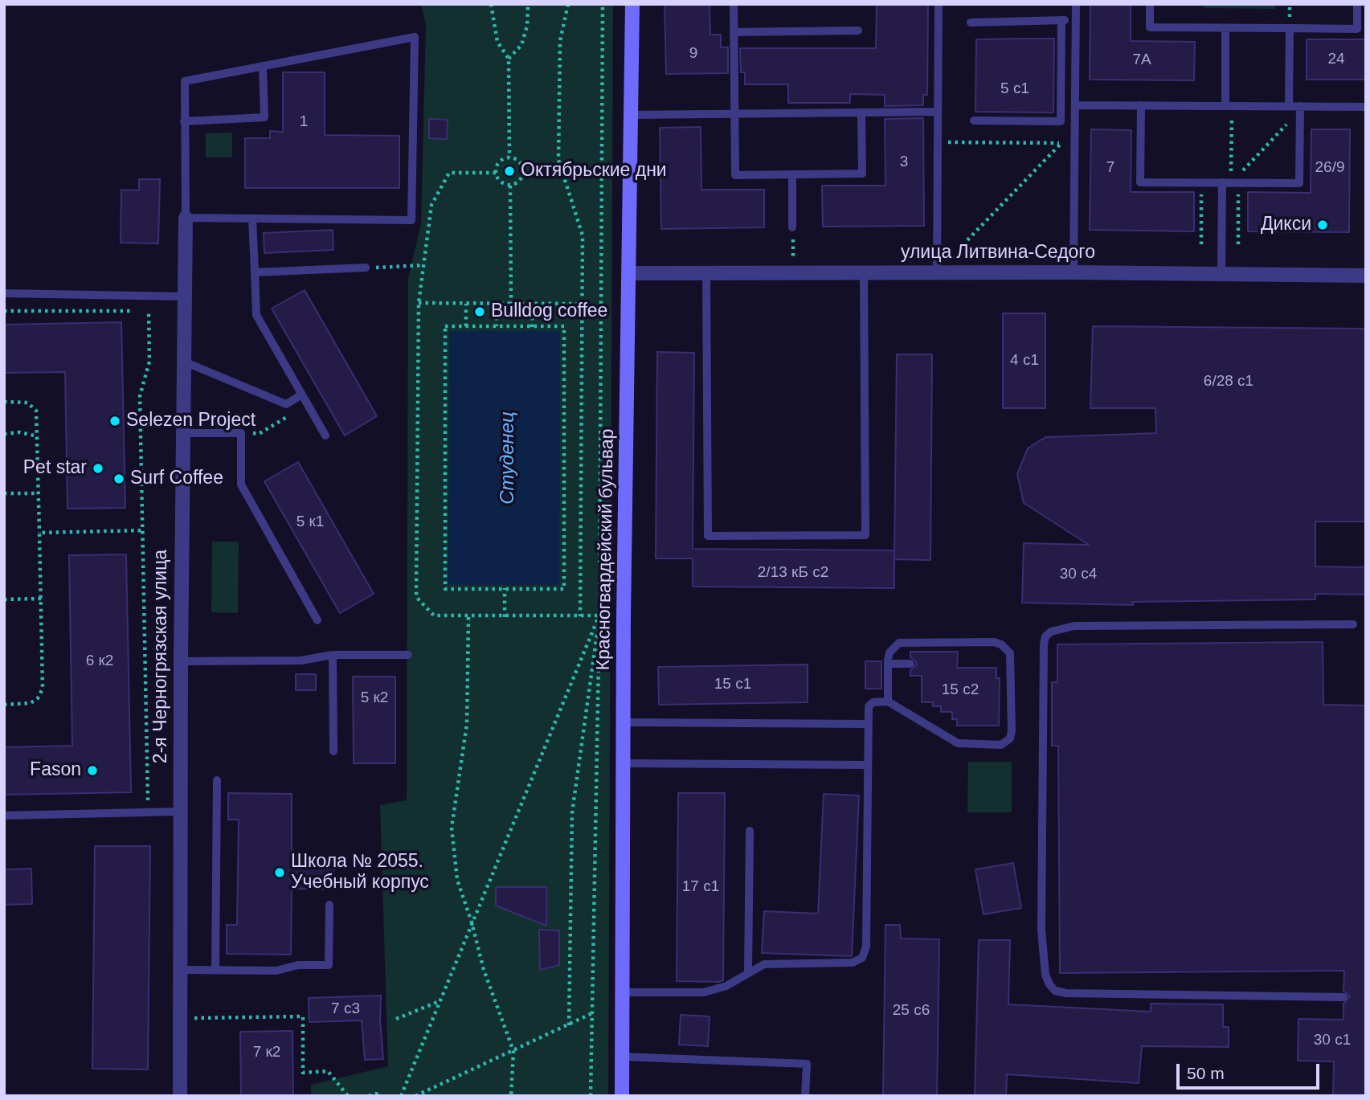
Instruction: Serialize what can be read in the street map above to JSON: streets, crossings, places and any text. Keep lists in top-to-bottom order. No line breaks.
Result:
{"streets":{"street":["улица Литвина-Седого","Красногвардейский бульвар","2-я Черногрязская улица"]},"crossings":[["улица Литвина-Седого","Красногвардейский бульвар"]],"water":["Студенец"],"places":["Октябрьские дни","Дикси","Bulldog coffee","Selezen Project","Pet star","Surf Coffee","Fason","Школа № 2055. Учебный корпус"],"house_numbers":["9","24","7А","5 с1","1","3","7","26/9","4 с1","6/28 с1","5 к1","2/13 кБ с2","30 с4","6 к2","15 с1","15 с2","5 к2","17 с1","7 с3","25 с6","30 с1","7 к2"],"scale_bar":"50 m"}
